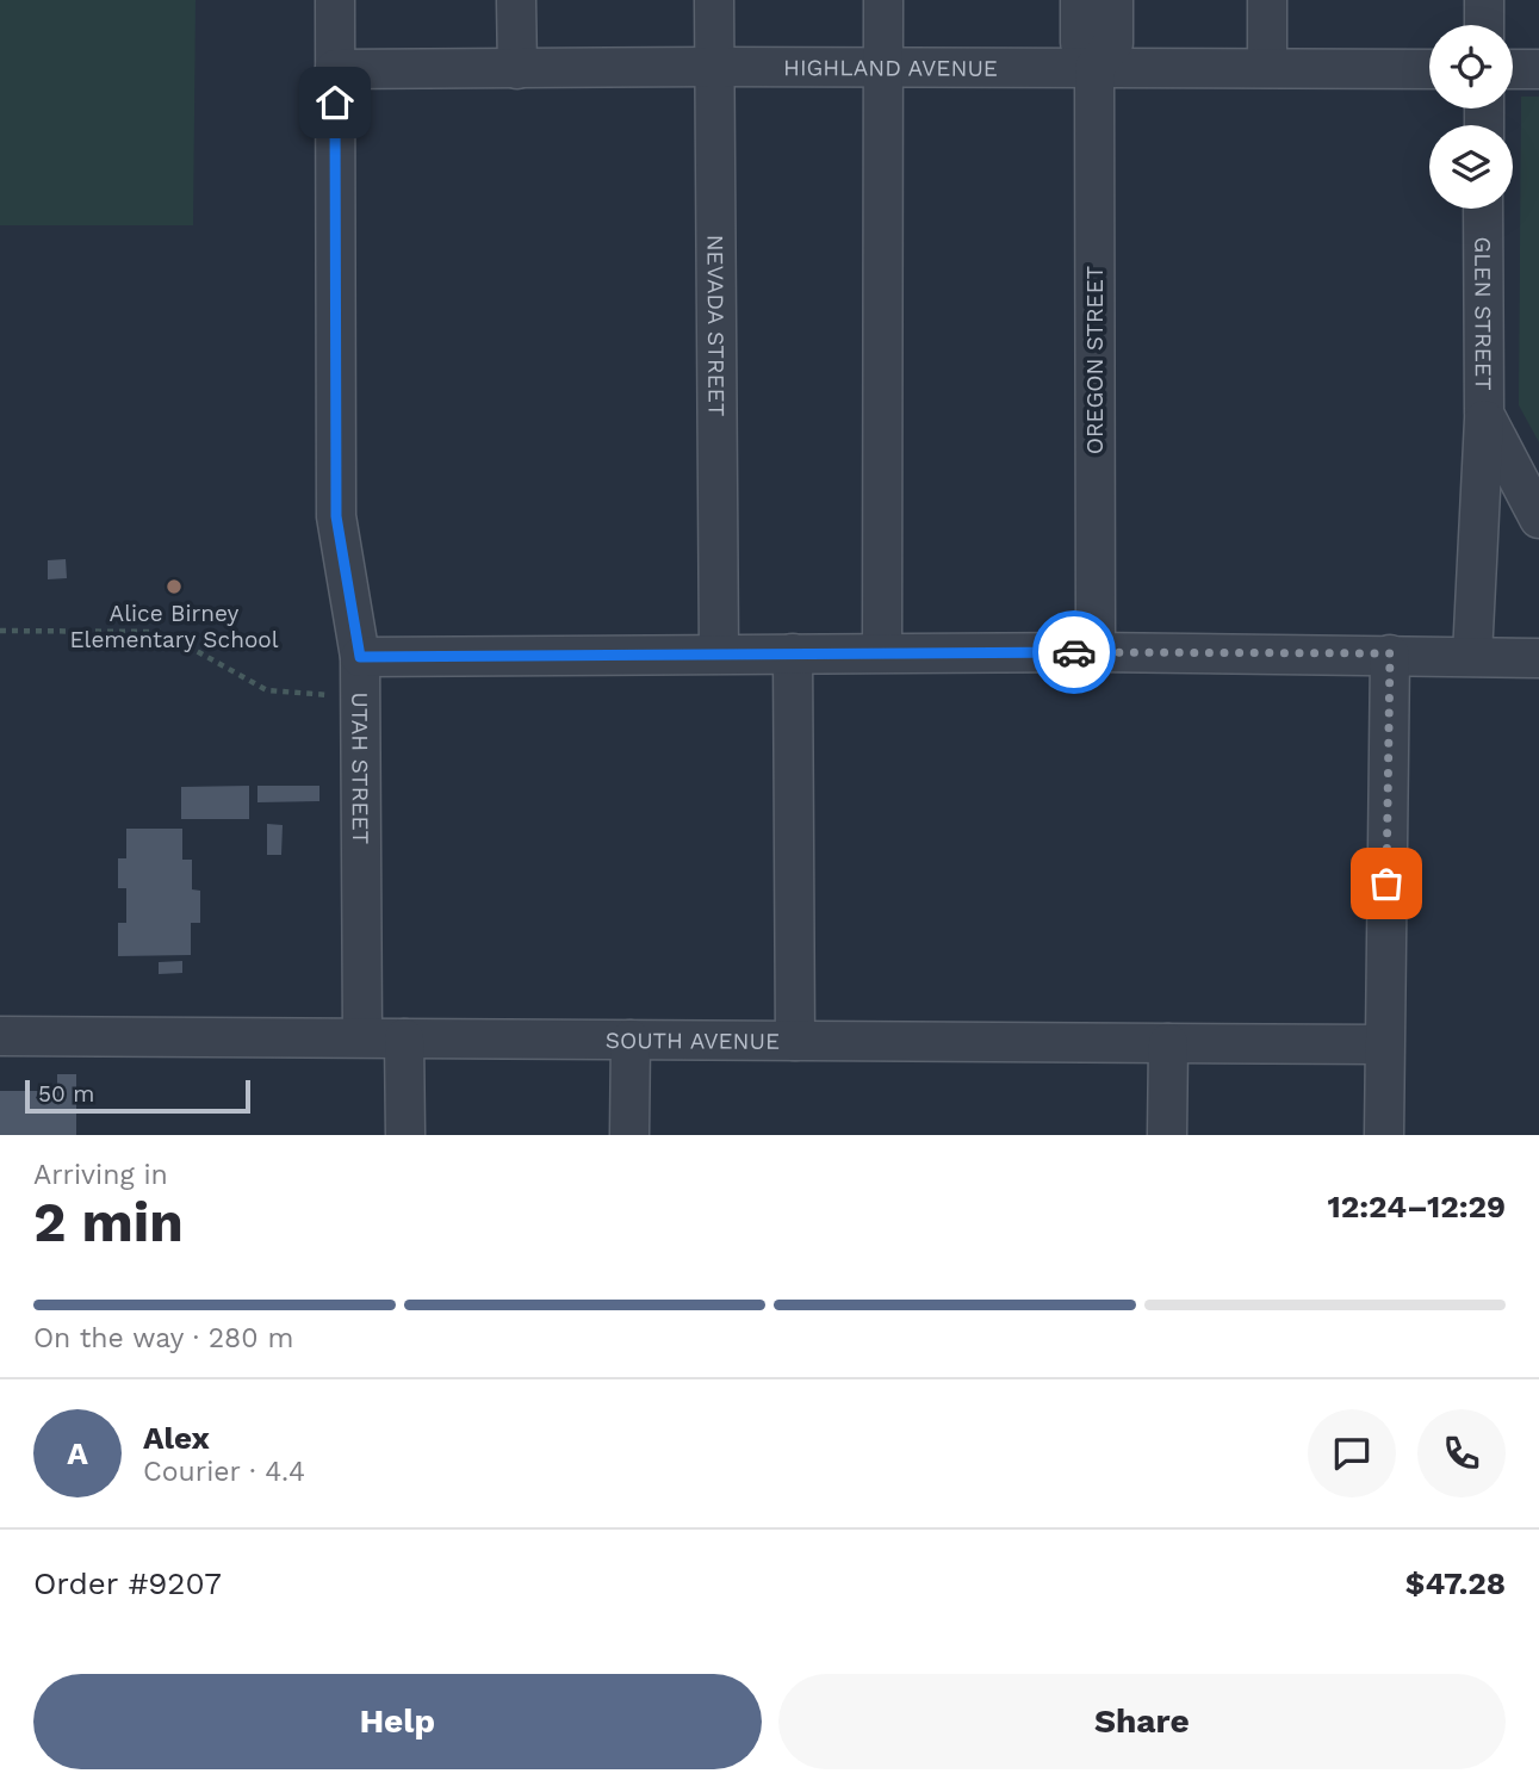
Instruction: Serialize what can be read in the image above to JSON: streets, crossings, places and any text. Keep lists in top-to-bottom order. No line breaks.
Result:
{"streets":{"street":["HIGHLAND AVENUE","GLEN STREET","NEVADA STREET","OREGON STREET","UTAH STREET","SOUTH AVENUE"]},"crossings":[["HIGHLAND AVENUE","NEVADA STREET"],["HIGHLAND AVENUE","OREGON STREET"],["HIGHLAND AVENUE","UTAH STREET"],["UTAH STREET","SOUTH AVENUE"]],"places":["Alice Birney Elementary School"],"scale_bar":"50 m","page":{"scale":"50 m","heading":["2 min","Arriving in","12:24–12:29"],"panel":["Alex","Courier · 4.4","Order #9207","$47.28"],"bar":"On the way · 280 m","round":"A","buttons":["Help","Share"]}}
